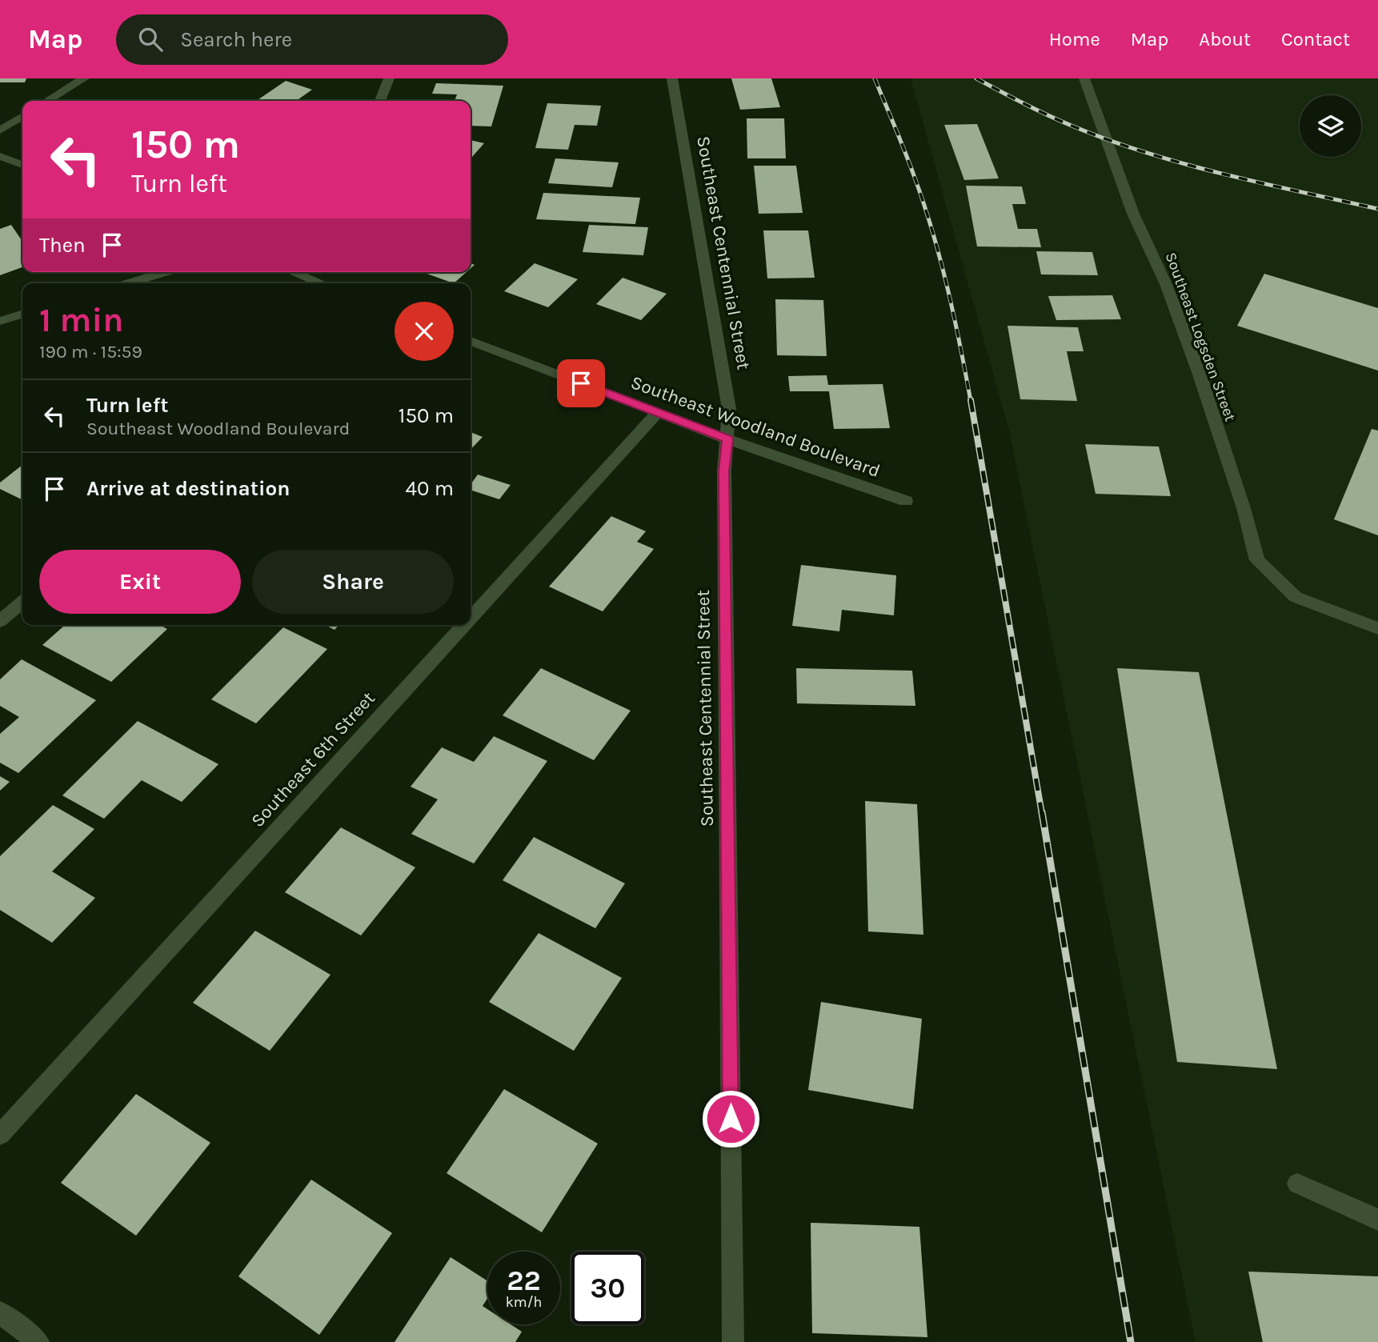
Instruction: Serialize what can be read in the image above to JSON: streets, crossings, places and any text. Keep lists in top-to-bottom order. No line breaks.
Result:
{"streets":{"street":["Southeast Centennial Street","Southeast Logsden Street","Southeast Woodland Boulevard","Southeast 6th Street"]},"crossings":[["Southeast Centennial Street","Southeast Woodland Boulevard"],["Southeast Woodland Boulevard","Southeast 6th Street"]],"page":{"header":"Map","search":"Search here","nav":["Home","Map","About","Contact"],"turn":["150 m","Turn left"],"then":"Then","heading":["1 min","190 m · 15:59"],"list":[{"name":"Turn left","note":"Southeast Woodland Boulevard","value":"150 m"},{"name":"Arrive at destination","value":"40 m"}],"buttons":["Exit","Share"],"speed":"22 km/h","limit":"30"}}
